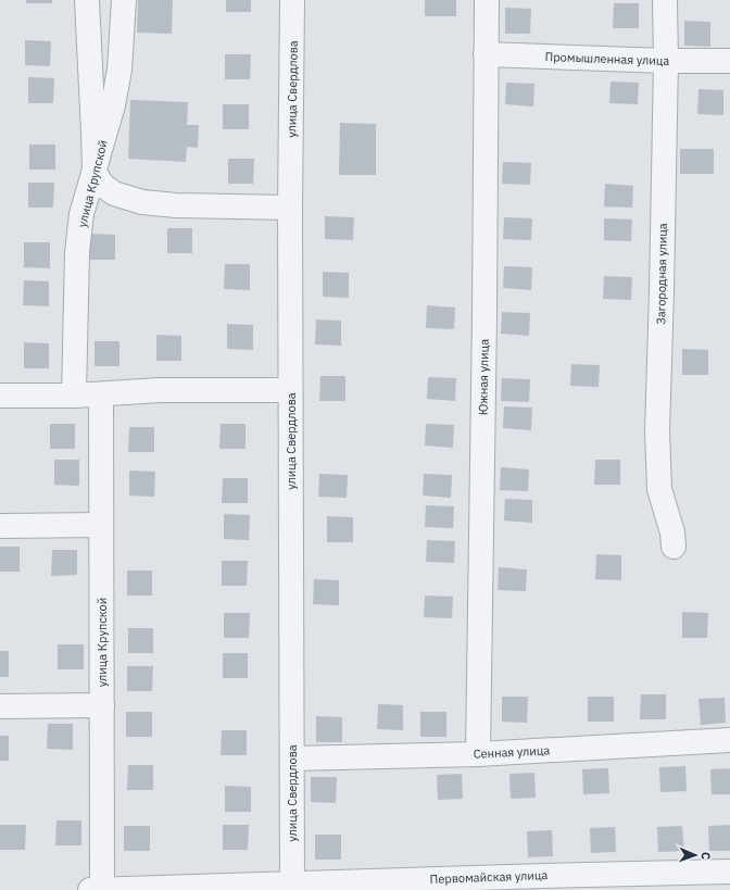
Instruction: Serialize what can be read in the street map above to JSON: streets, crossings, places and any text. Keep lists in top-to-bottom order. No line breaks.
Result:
{"streets":{"street":["Промышленная улица","улица Свердлова","улица Крупской","Загородная улица","Южная улица","Сенная улица","Первомайская улица"]},"crossings":[["Промышленная улица","Загородная улица"],["Промышленная улица","Южная улица"],["улица Свердлова","Сенная улица"],["улица Свердлова","Первомайская улица"],["улица Крупской","Первомайская улица"],["Южная улица","Сенная улица"]],"north":"right"}
